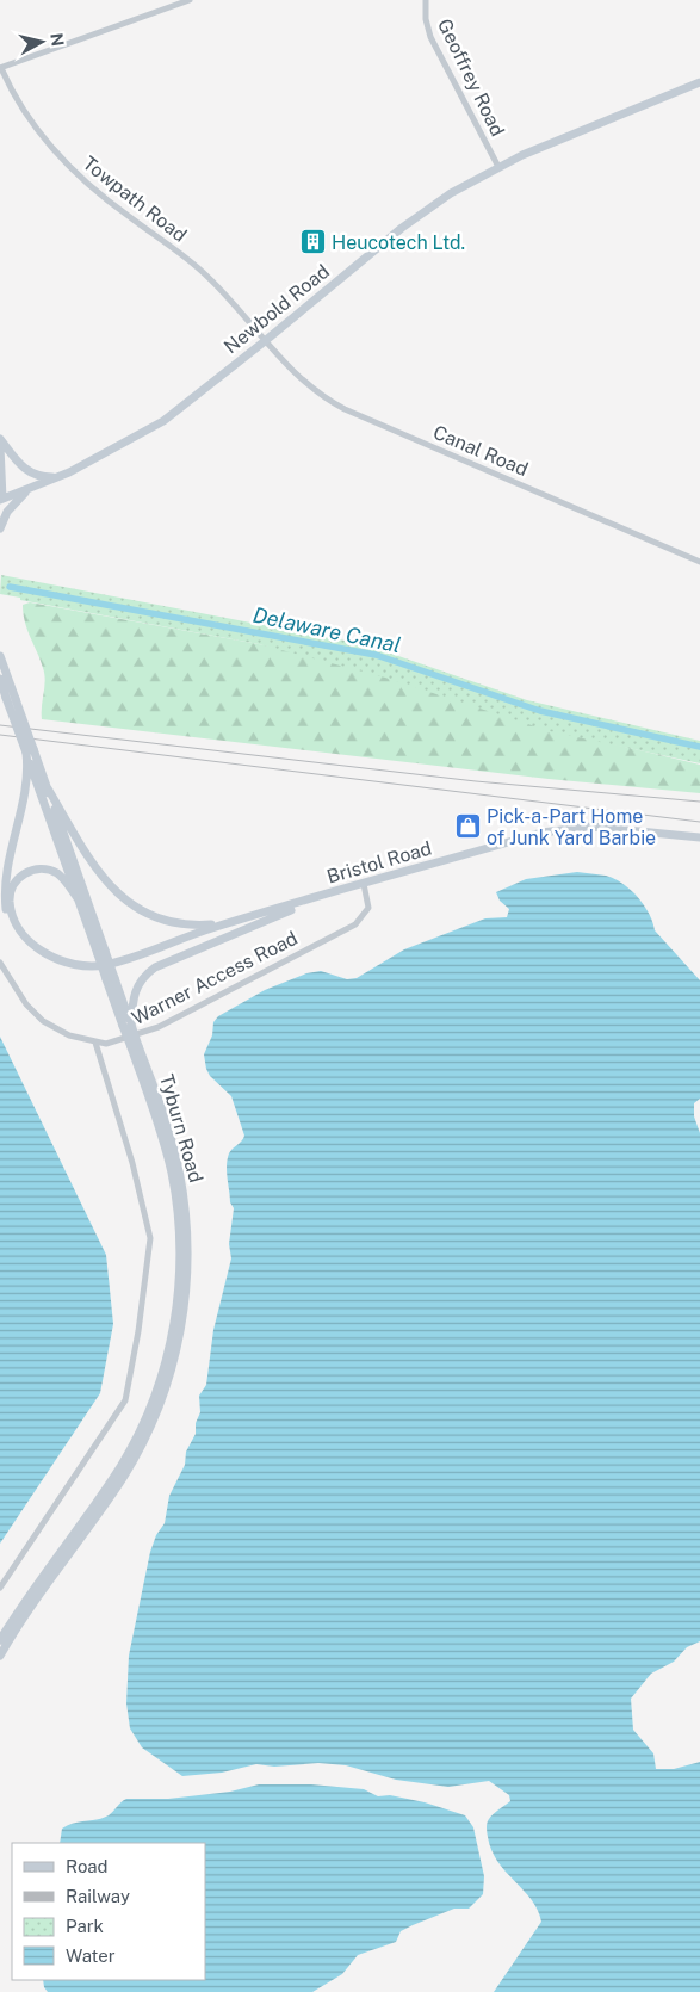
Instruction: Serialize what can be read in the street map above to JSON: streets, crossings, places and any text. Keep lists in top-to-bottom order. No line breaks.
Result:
{"streets":{"main road":["Newbold Road","Bristol Road","Tyburn Road"],"street":["Geoffrey Road","Towpath Road","Canal Road","Warner Access Road"]},"crossings":[["Geoffrey Road","Newbold Road"],["Towpath Road","Newbold Road"],["Towpath Road","Canal Road"],["Newbold Road","Canal Road"],["Bristol Road","Warner Access Road"]],"water":["Delaware Canal"],"places":{"building":["Heucotech Ltd."],"shop":["Pick-a-Part Home of Junk Yard Barbie"]},"legend":["Road","Railway","Park","Water"],"north":"right"}
